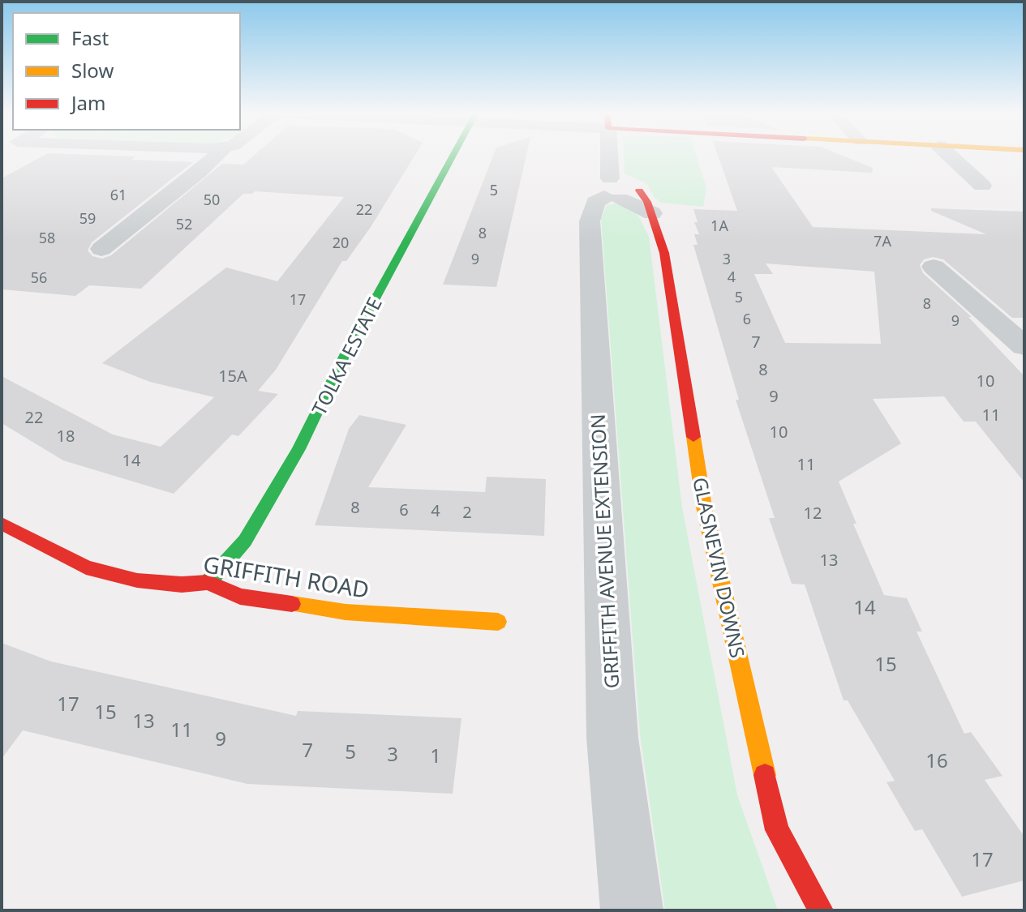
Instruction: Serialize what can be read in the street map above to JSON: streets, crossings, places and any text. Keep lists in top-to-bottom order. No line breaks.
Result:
{"streets":{"street":["TOLKA ESTATE","GRIFFITH AVENUE EXTENSION","GLASNEVIN DOWNS","GRIFFITH ROAD"]},"crossings":[["TOLKA ESTATE","GRIFFITH ROAD"],["GRIFFITH AVENUE EXTENSION","GLASNEVIN DOWNS"]],"house_numbers":["5","61","50","22","59","52","1A","8","58","7A","20","9","3","4","56","5","17","8","6","9","7","8","15A","10","9","11","22","10","18","14","11","8","6","4","2","12","13","14","15","17","15","13","11","9","7","5","3","1","16","17"],"legend":["Fast","Slow","Jam"]}
